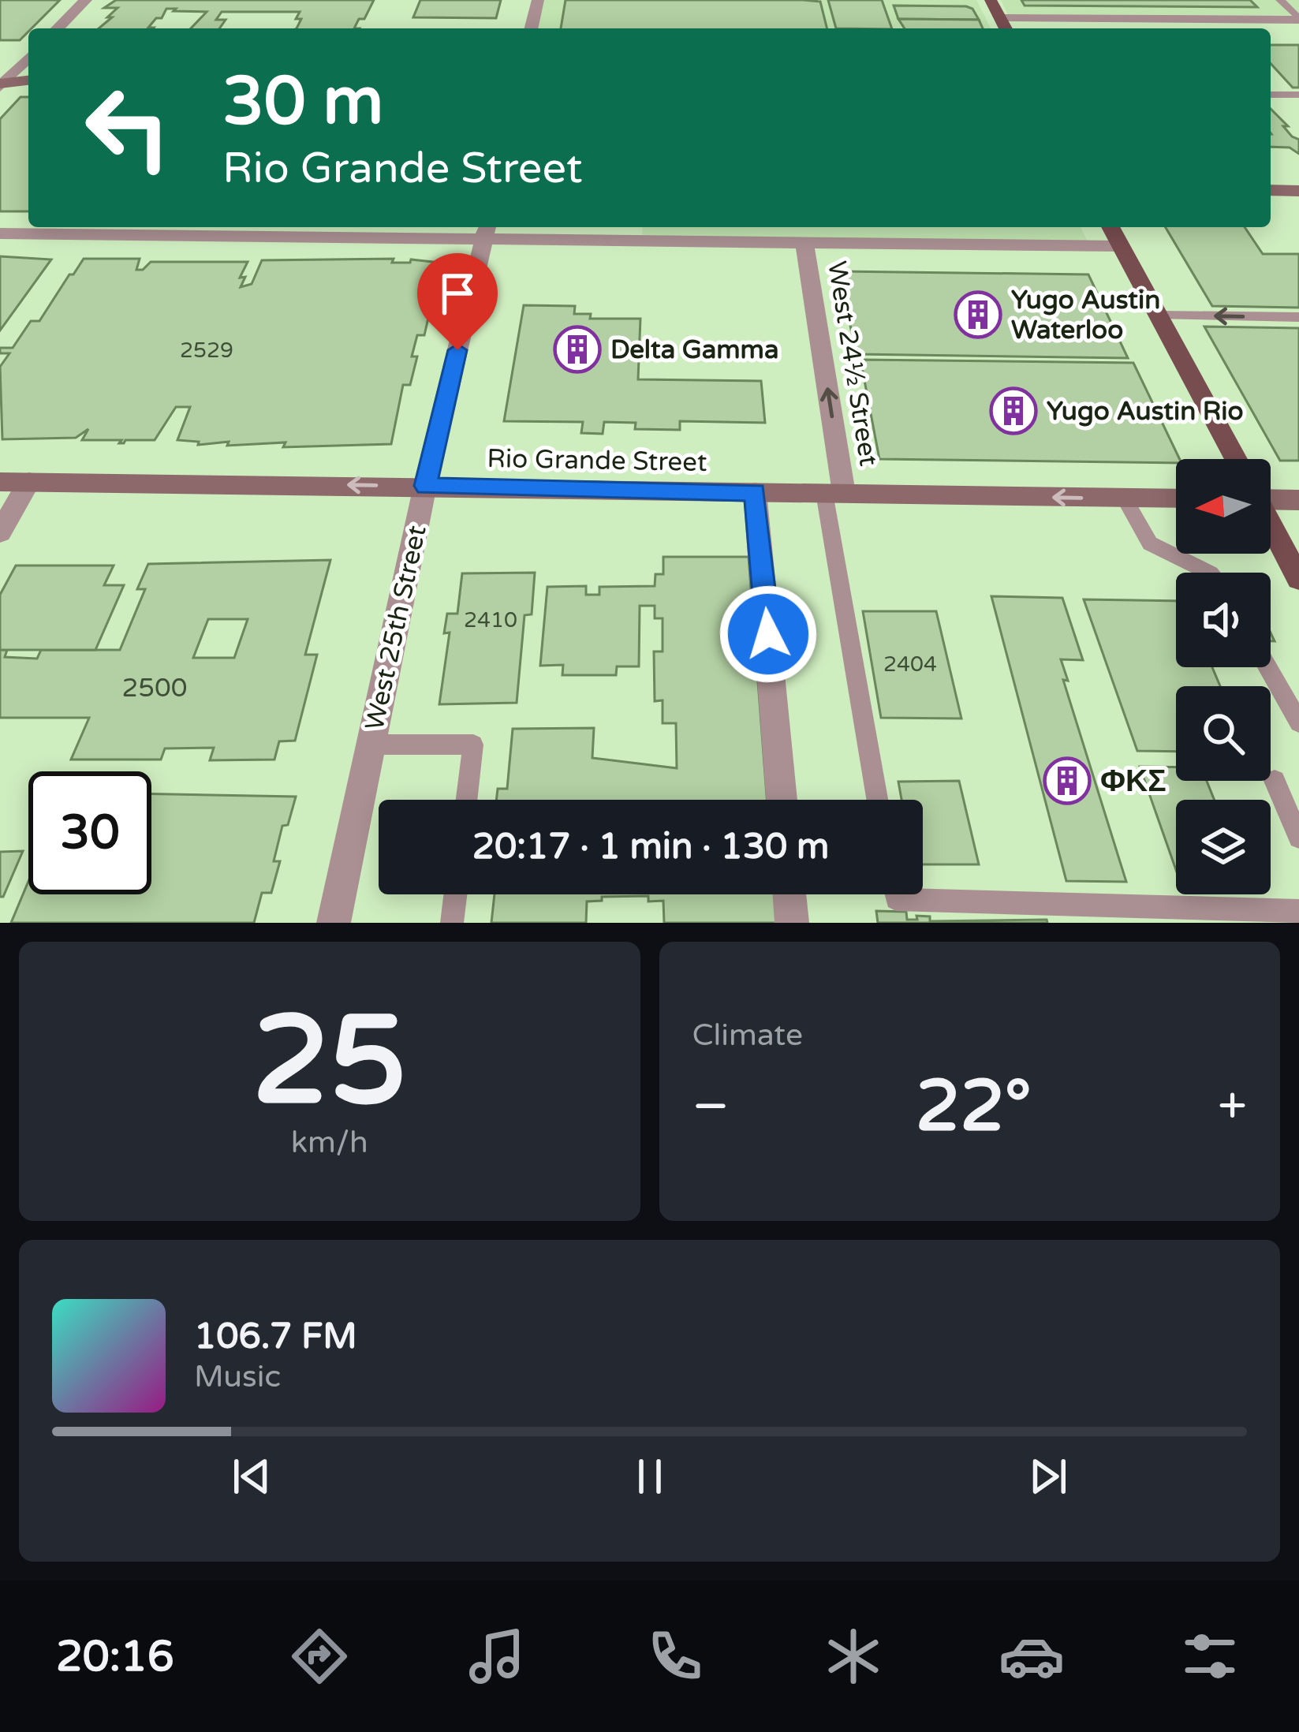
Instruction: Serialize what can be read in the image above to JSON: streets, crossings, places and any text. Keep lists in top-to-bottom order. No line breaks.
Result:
{"streets":{"street":["West 24½ Street","Rio Grande Street","West 25th Street"]},"crossings":[["West 24½ Street","Rio Grande Street"],["Rio Grande Street","West 25th Street"]],"one_way":["West 24½ Street","Rio Grande Street"],"places":{"building":["Yugo Austin Waterloo","Delta Gamma","Yugo Austin Rio","ΦΚΣ"]},"house_numbers":["2529","2410","2404","2500"],"north":"left","page":{"turn":["30 m","Rio Grande Street"],"limit":"30","trip":"20:17 · 1 min · 130 m","tile":[["25","km/h"],"Climate"],"heat":["−","22°","+"],"song":["106.7 FM","Music"],"tabs":"20:16"}}
